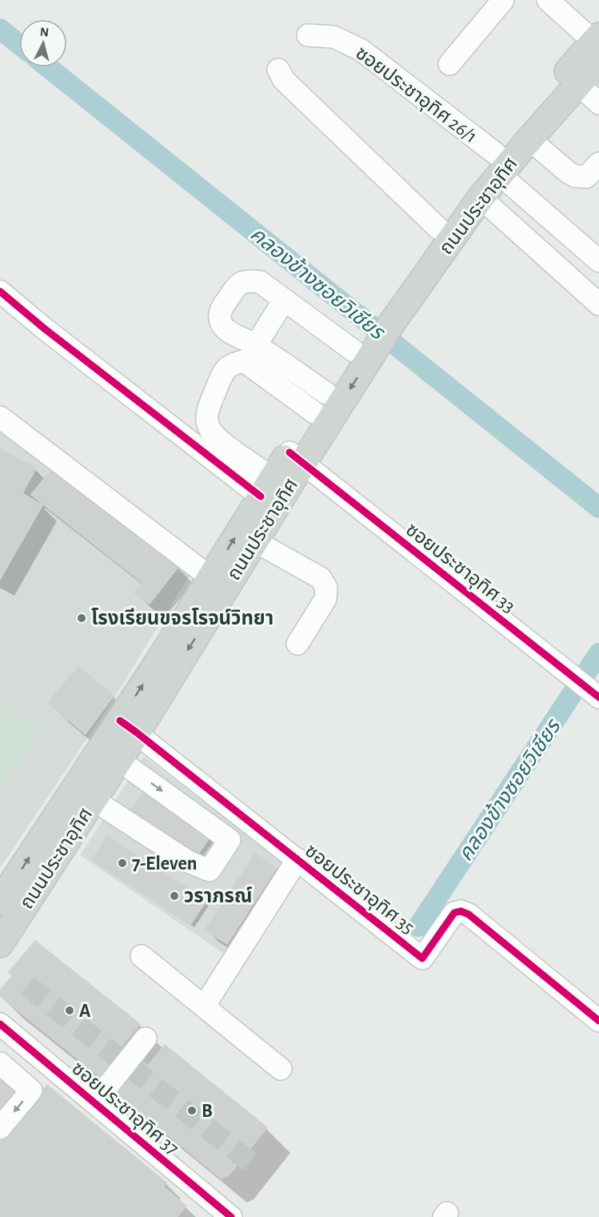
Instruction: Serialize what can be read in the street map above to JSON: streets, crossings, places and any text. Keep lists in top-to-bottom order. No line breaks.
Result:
{"streets":{"main road":["ถนนประชาอุทิศ"],"street":["ซอยประชาอุทิศ 26/1","ซอยประชาอุทิศ 33","ซอยประชาอุทิศ 35","ซอยประชาอุทิศ 37"]},"crossings":[["ซอยประชาอุทิศ 26/1","ถนนประชาอุทิศ"],["ถนนประชาอุทิศ","ซอยประชาอุทิศ 33"],["ถนนประชาอุทิศ","ซอยประชาอุทิศ 35"]],"water":["คลองข้างซอยวิเชียร"],"places":["โรงเรียนขจรโรจน์วิทยา","7-Eleven","วราภรณ์","A","B"],"north":"top"}
